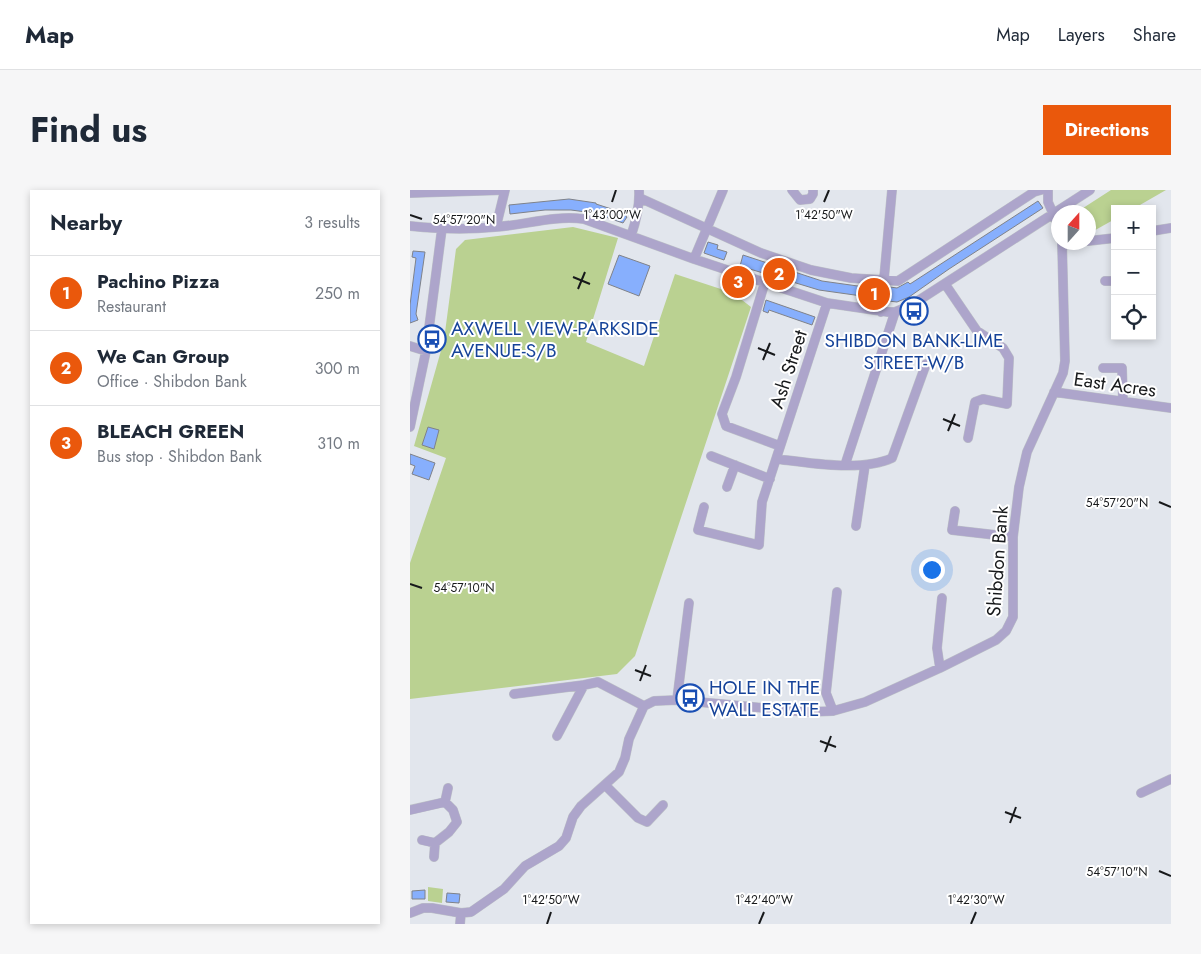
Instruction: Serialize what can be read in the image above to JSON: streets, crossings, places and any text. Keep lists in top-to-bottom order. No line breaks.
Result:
{"streets":{"street":["Ash Street","East Acres","Shibdon Bank"]},"crossings":[["East Acres","Shibdon Bank"]],"places":{"bus stop":["SHIBDON BANK-LIME STREET-W/B","AXWELL VIEW-PARKSIDE AVENUE-S/B","HOLE IN THE WALL ESTATE"]},"north":"top","page":{"header":"Map","nav":["Map","Layers","Share"],"title":"Find us","buttons":"Directions","heading":["Nearby","3 results"],"map_buttons":["+","−"],"list":[{"mark":"1","name":"Pachino Pizza","note":"Restaurant","value":"250 m"},{"mark":"2","name":"We Can Group","note":"Office · Shibdon Bank","value":"300 m"},{"mark":"3","name":"BLEACH GREEN","note":"Bus stop · Shibdon Bank","value":"310 m"}],"pins":["2","3","1"]},"coordinates":["1°43'00\"W","1°42'50\"W","54°57'20\"N","54°57'10\"N","1°42'40\"W","1°42'30\"W"]}
